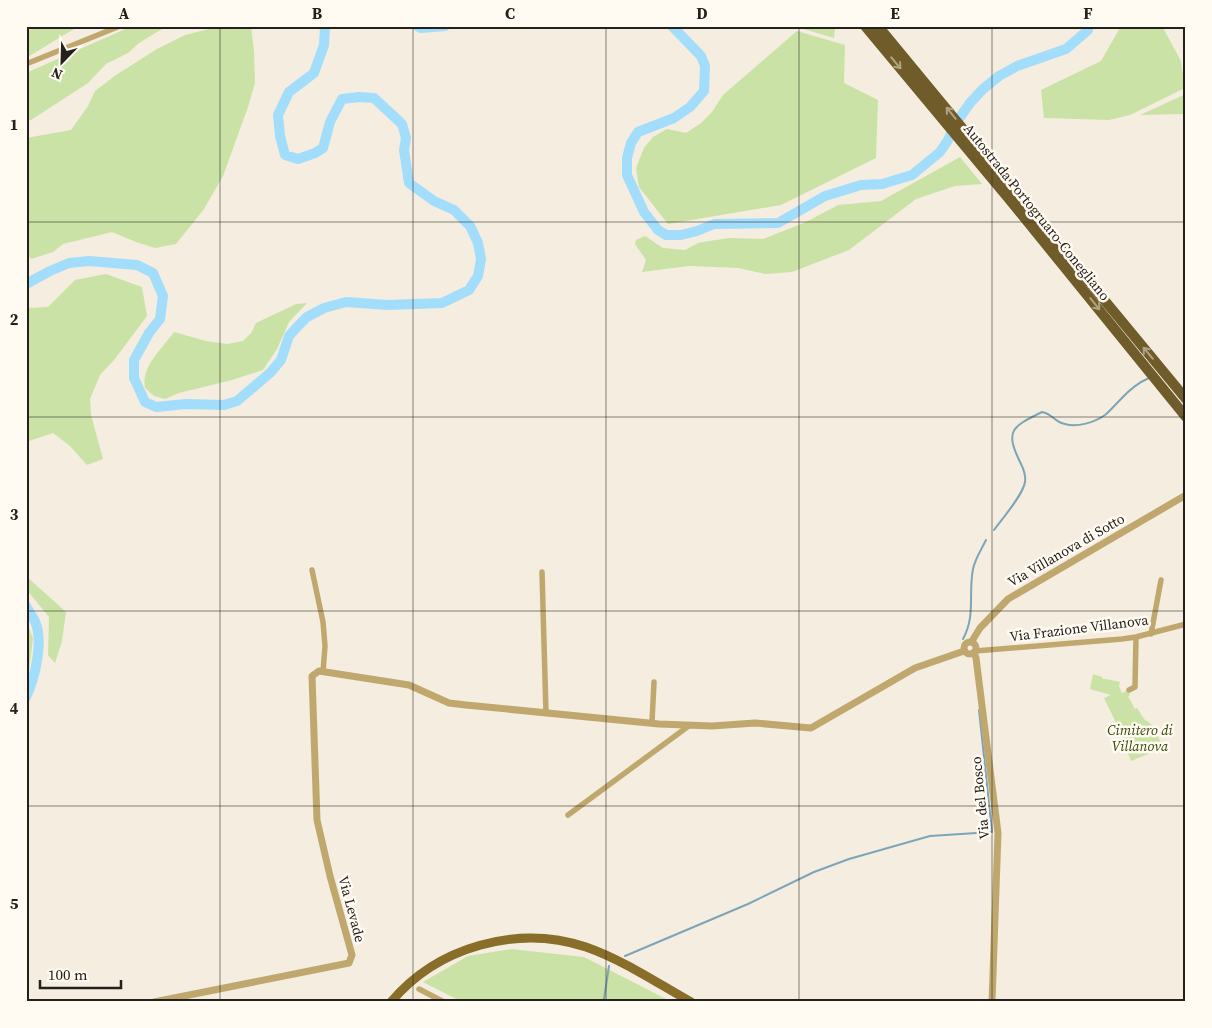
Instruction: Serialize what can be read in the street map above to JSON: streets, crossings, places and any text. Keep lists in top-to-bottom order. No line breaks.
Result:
{"streets":{"highway":["Autostrada Portogruaro-Conegliano"],"street":["Via Villanova di Sotto","Via Frazione Villanova","Via del Bosco","Via Levade"]},"crossings":[["Via Villanova di Sotto","Via Frazione Villanova"],["Via Villanova di Sotto","Via del Bosco"],["Via Frazione Villanova","Via del Bosco"]],"parks":["Cimitero di Villanova"],"scale_bar":"100 m","north":"bottom left","grid":{"columns":["A","B","C","D","E","F"],"rows":["1","2","3","4","5"]}}
